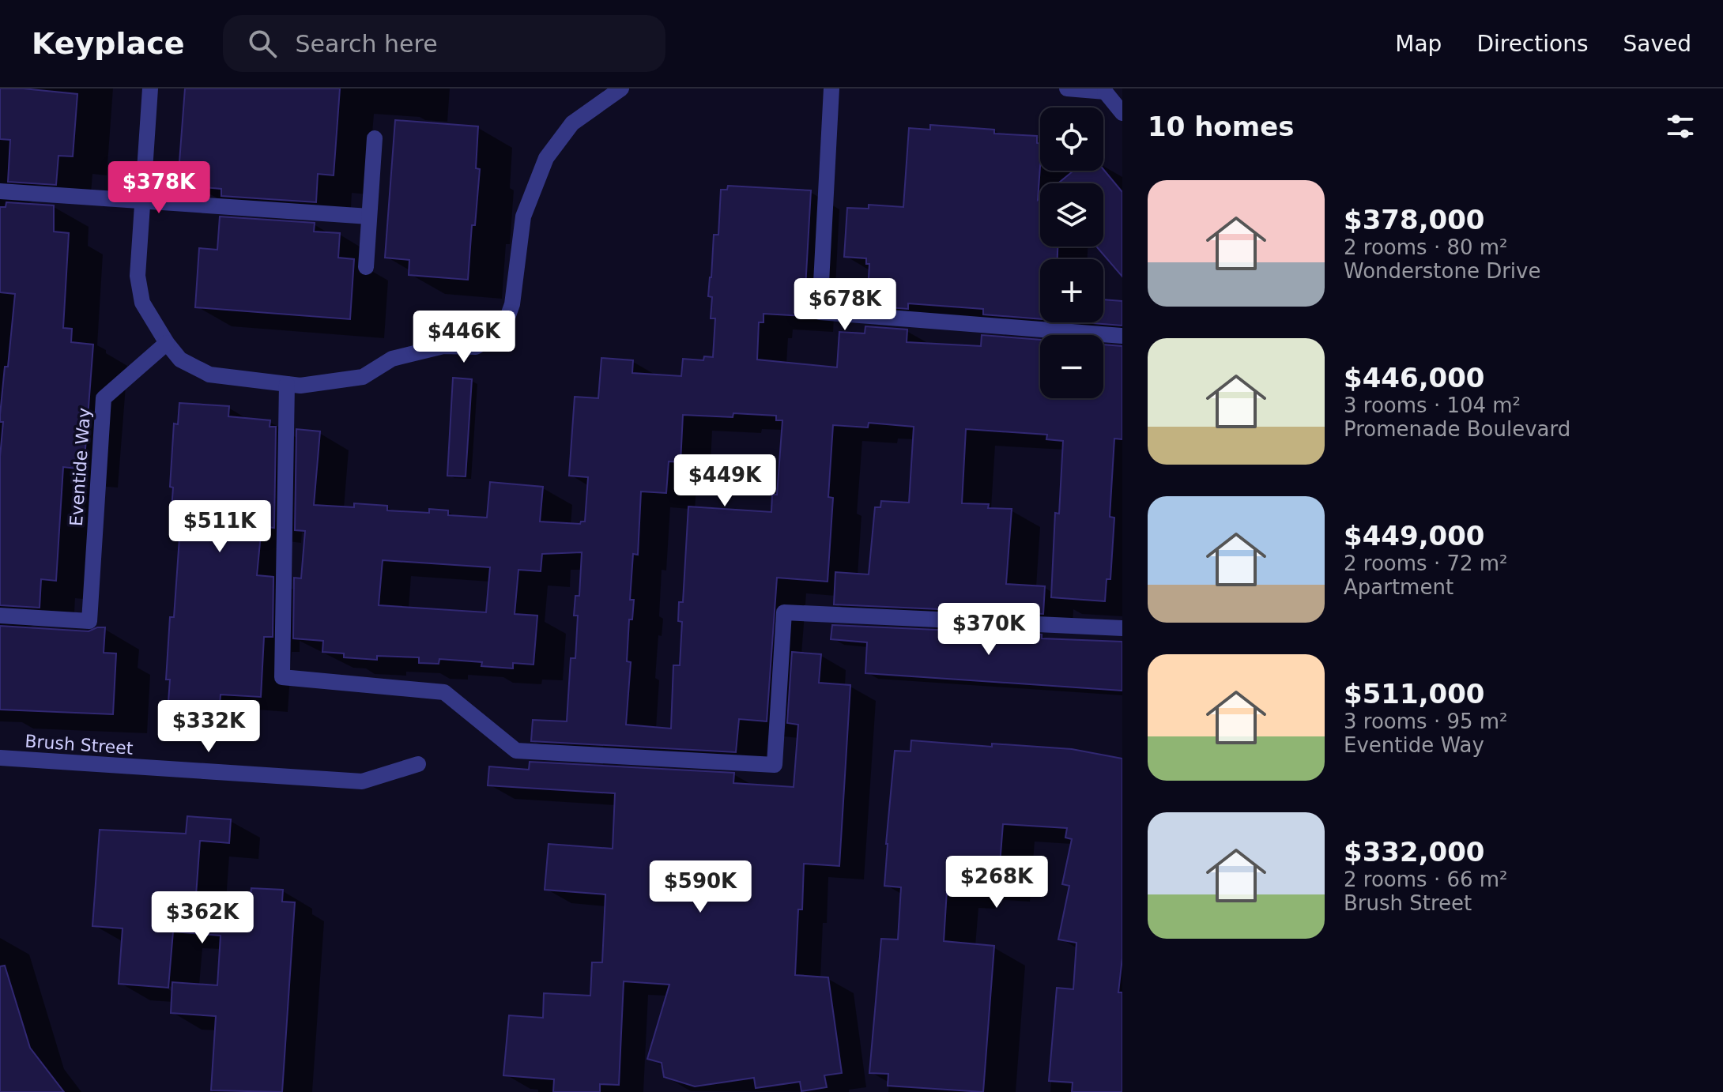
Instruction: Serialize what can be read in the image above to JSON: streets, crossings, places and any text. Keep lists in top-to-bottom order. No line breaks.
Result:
{"streets":{"street":["Eventide Way","Brush Street"]},"page":{"header":"Keyplace","search":"Search here","nav":["Map","Directions","Saved"],"heading":"10 homes","map_buttons":["+","−"],"price":["$378K","$678K","$446K","$449K","$511K","$370K","$332K","$268K","$590K","$362K"],"list":[{"name":"$378,000","note":"2 rooms · 80 m² · Wonderstone Drive"},{"name":"$446,000","note":"3 rooms · 104 m² · Promenade Boulevard"},{"name":"$449,000","note":"2 rooms · 72 m² · Apartment"},{"name":"$511,000","note":"3 rooms · 95 m² · Eventide Way"},{"name":"$332,000","note":"2 rooms · 66 m² · Brush Street"}]}}
